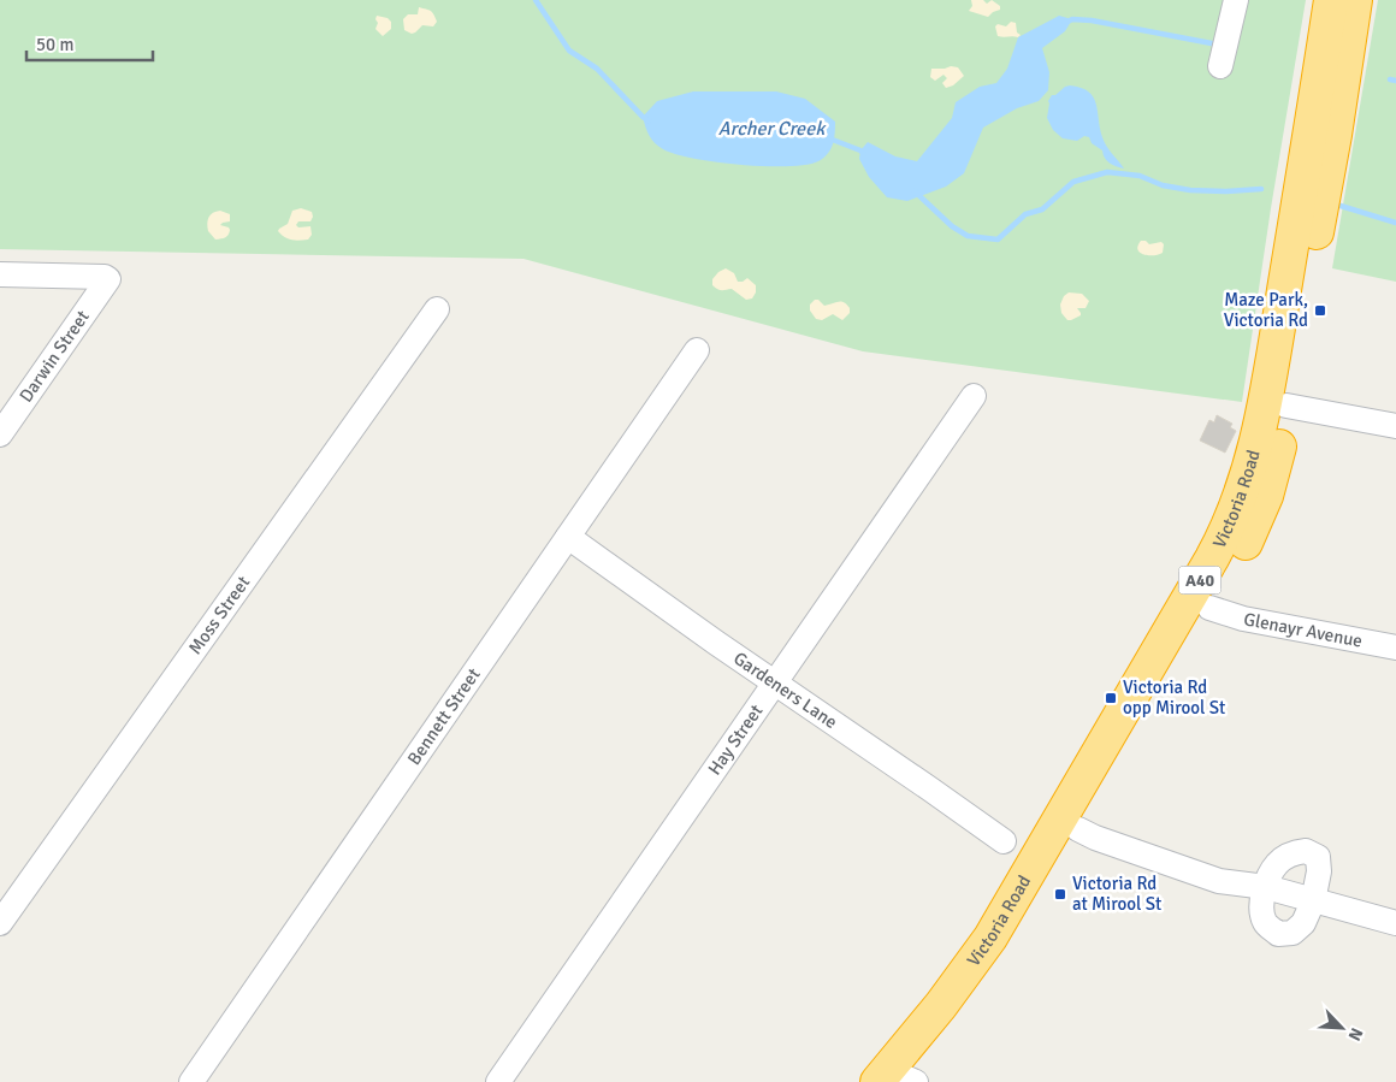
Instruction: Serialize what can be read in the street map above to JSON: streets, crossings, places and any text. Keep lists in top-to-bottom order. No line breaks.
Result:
{"streets":{"highway":["Victoria Road","A40"],"street":["Darwin Street","Moss Street","Glenayr Avenue","Gardeners Lane","Bennett Street","Hay Street"]},"crossings":[["Victoria Road","Glenayr Avenue"],["Gardeners Lane","Bennett Street"],["Gardeners Lane","Hay Street"]],"water":["Archer Creek"],"places":{"transit":["Maze Park, Victoria Rd","Victoria Rd opp Mirool St","Victoria Rd at Mirool St"]},"scale_bar":"50 m","north":"bottom right"}
